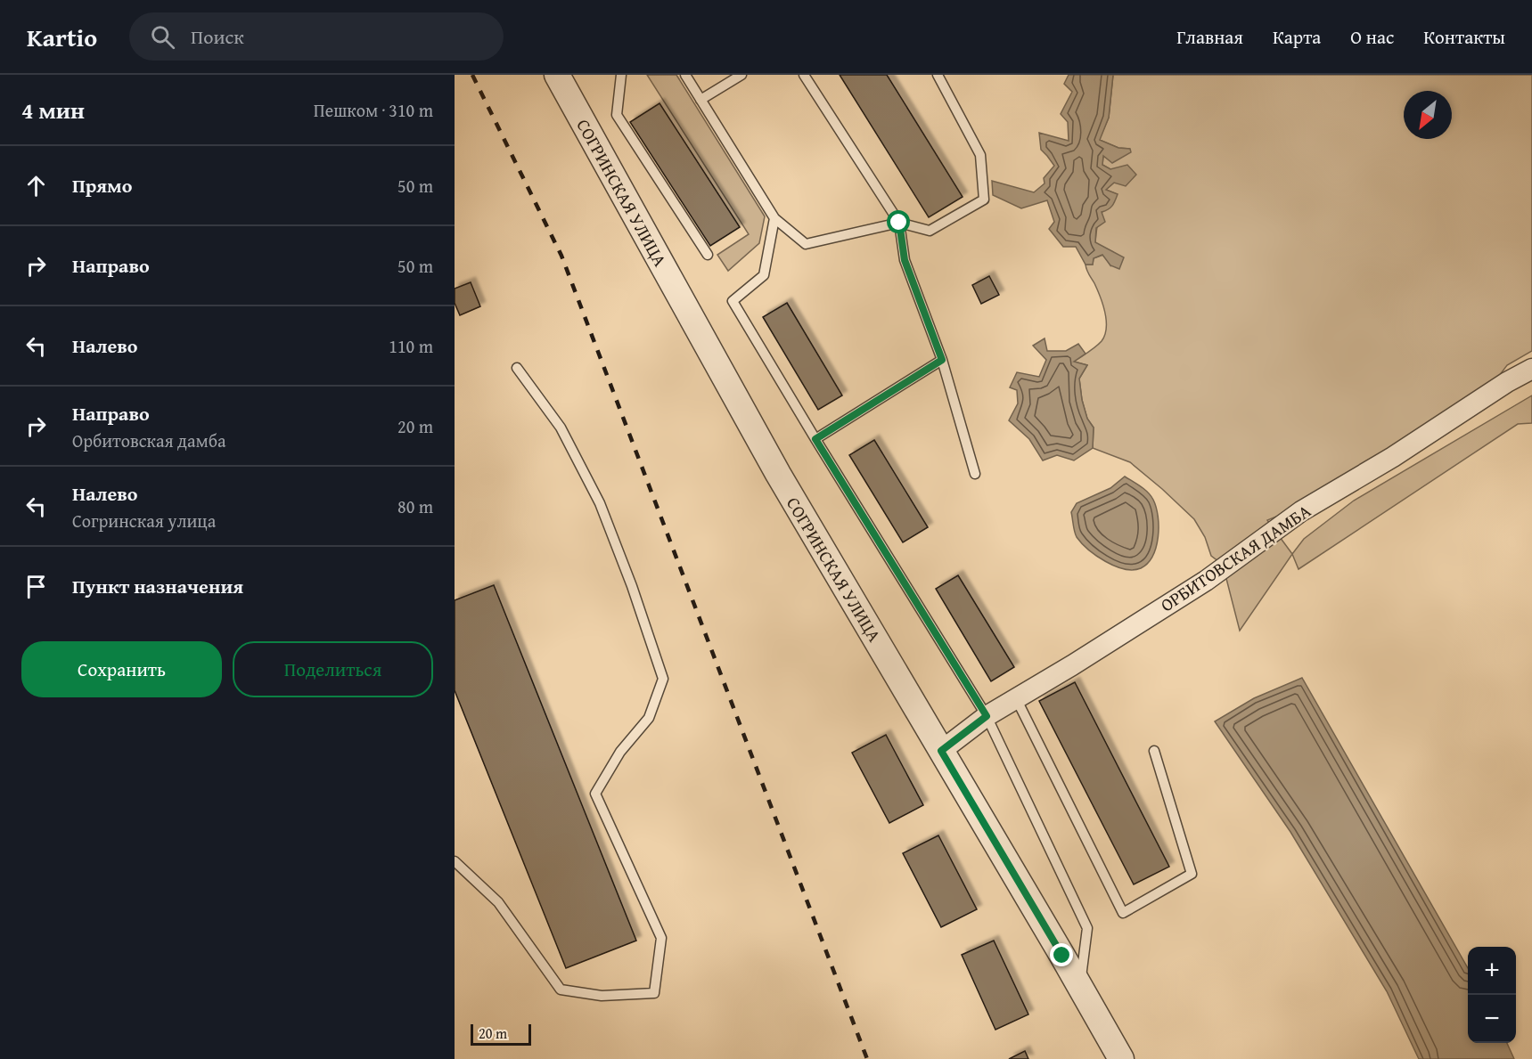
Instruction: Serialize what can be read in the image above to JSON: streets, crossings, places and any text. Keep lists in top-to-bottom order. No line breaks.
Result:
{"streets":{"street":["СОГРИНСКАЯ УЛИЦА","ОРБИТОВСКАЯ ДАМБА"]},"crossings":[["СОГРИНСКАЯ УЛИЦА","ОРБИТОВСКАЯ ДАМБА"]],"scale_bar":"20 m","north":"bottom left","page":{"header":"Kartio","search":"Поиск","nav":["Главная","Карта","О нас","Контакты"],"heading":["4 мин","Пешком · 310 m"],"list":[["Прямо","50 m"],["Направо","50 m"],["Налево","110 m"],["Направо","Орбитовская дамба","20 m"],["Налево","Согринская улица","80 m"],"Пункт назначения"],"buttons":["Сохранить","Поделиться"],"map_buttons":["+","−"],"scale":"20 m"}}
